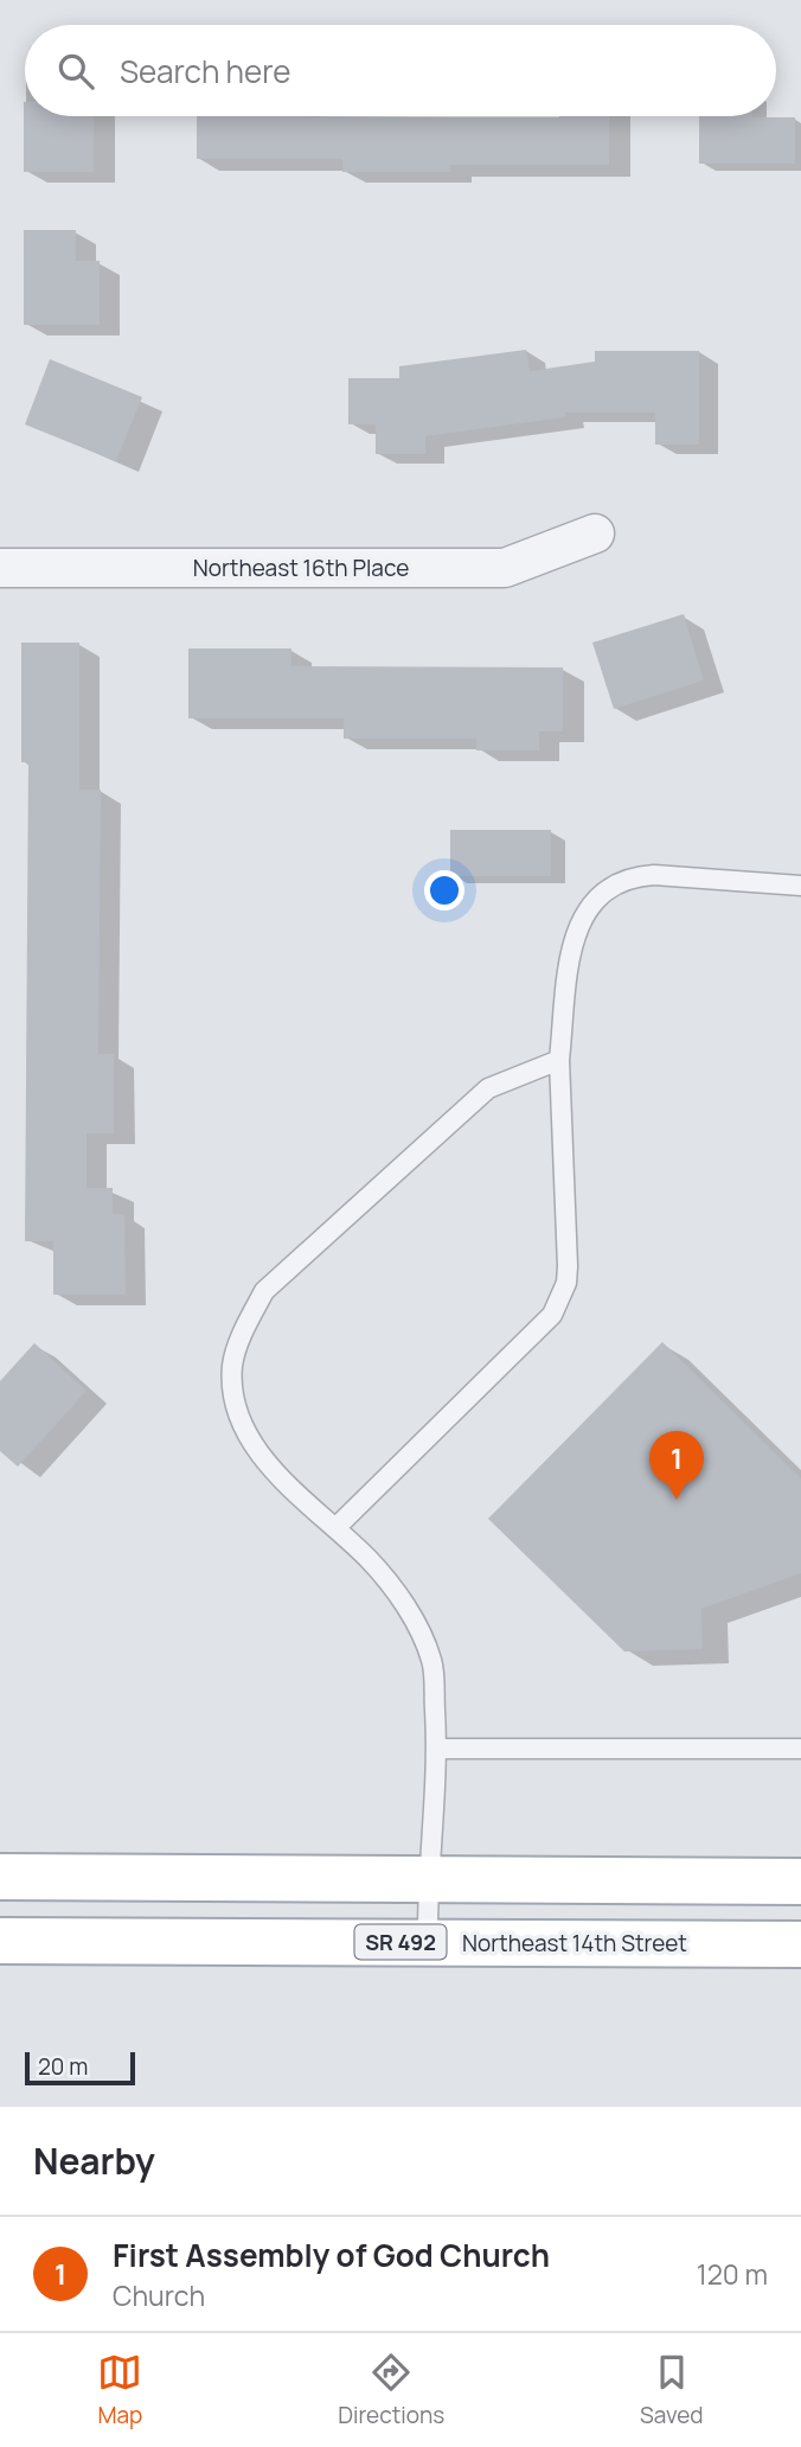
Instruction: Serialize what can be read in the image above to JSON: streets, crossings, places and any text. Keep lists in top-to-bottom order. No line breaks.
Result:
{"streets":{"main road":["SR 492","Northeast 14th Street"],"street":["Northeast 16th Place"]},"scale_bar":"20 m","page":{"search":"Search here","pins":"1","scale":"20 m","heading":"Nearby","list":[{"mark":"1","name":"First Assembly of God Church","note":"Church","value":"120 m"}],"nav":["Map","Directions","Saved"]}}
